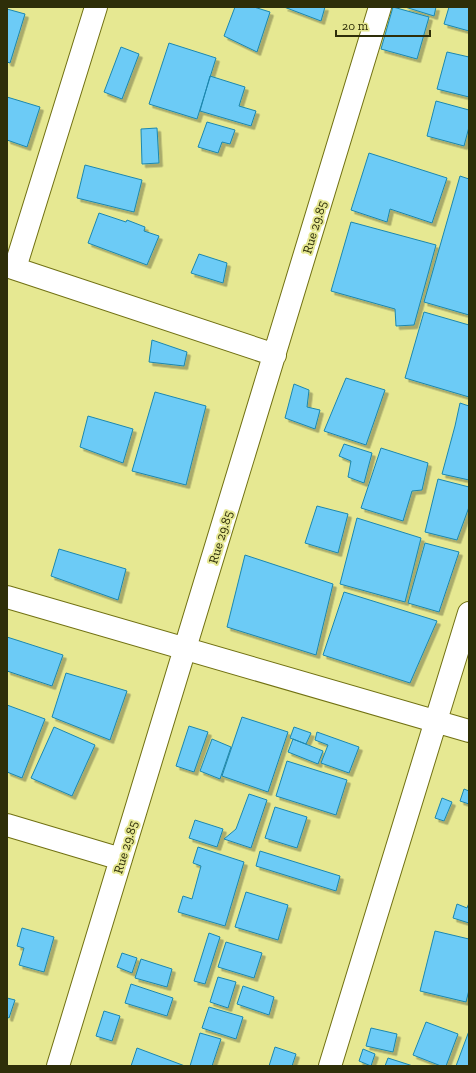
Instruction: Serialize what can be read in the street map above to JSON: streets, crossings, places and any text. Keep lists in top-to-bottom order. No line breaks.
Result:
{"streets":{"street":["Rue 29.85"]},"scale_bar":"20 m"}
